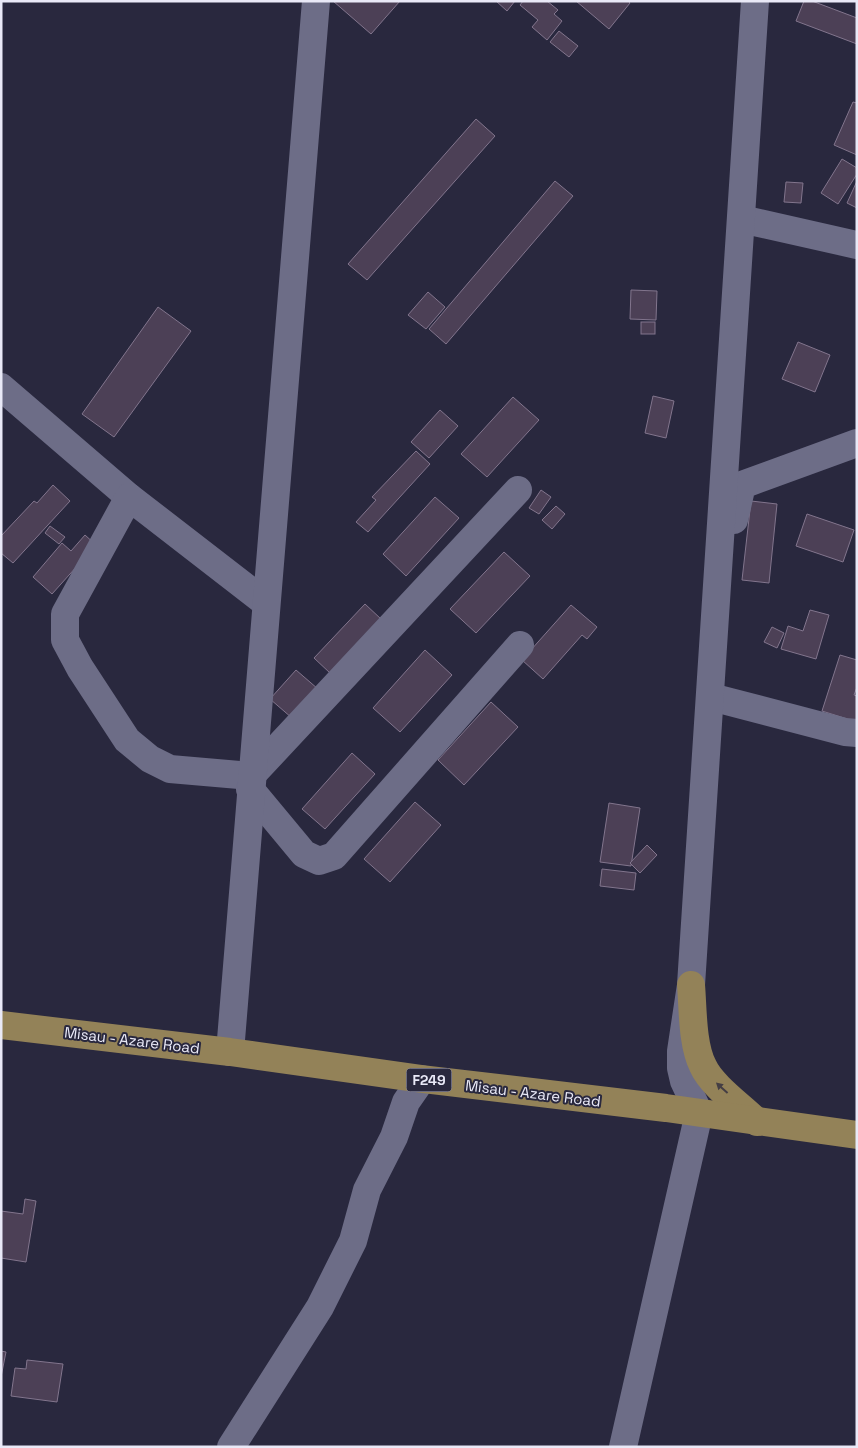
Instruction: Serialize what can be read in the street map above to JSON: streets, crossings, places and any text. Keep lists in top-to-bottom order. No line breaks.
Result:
{"streets":{"main road":["Misau - Azare Road","F249"]}}
